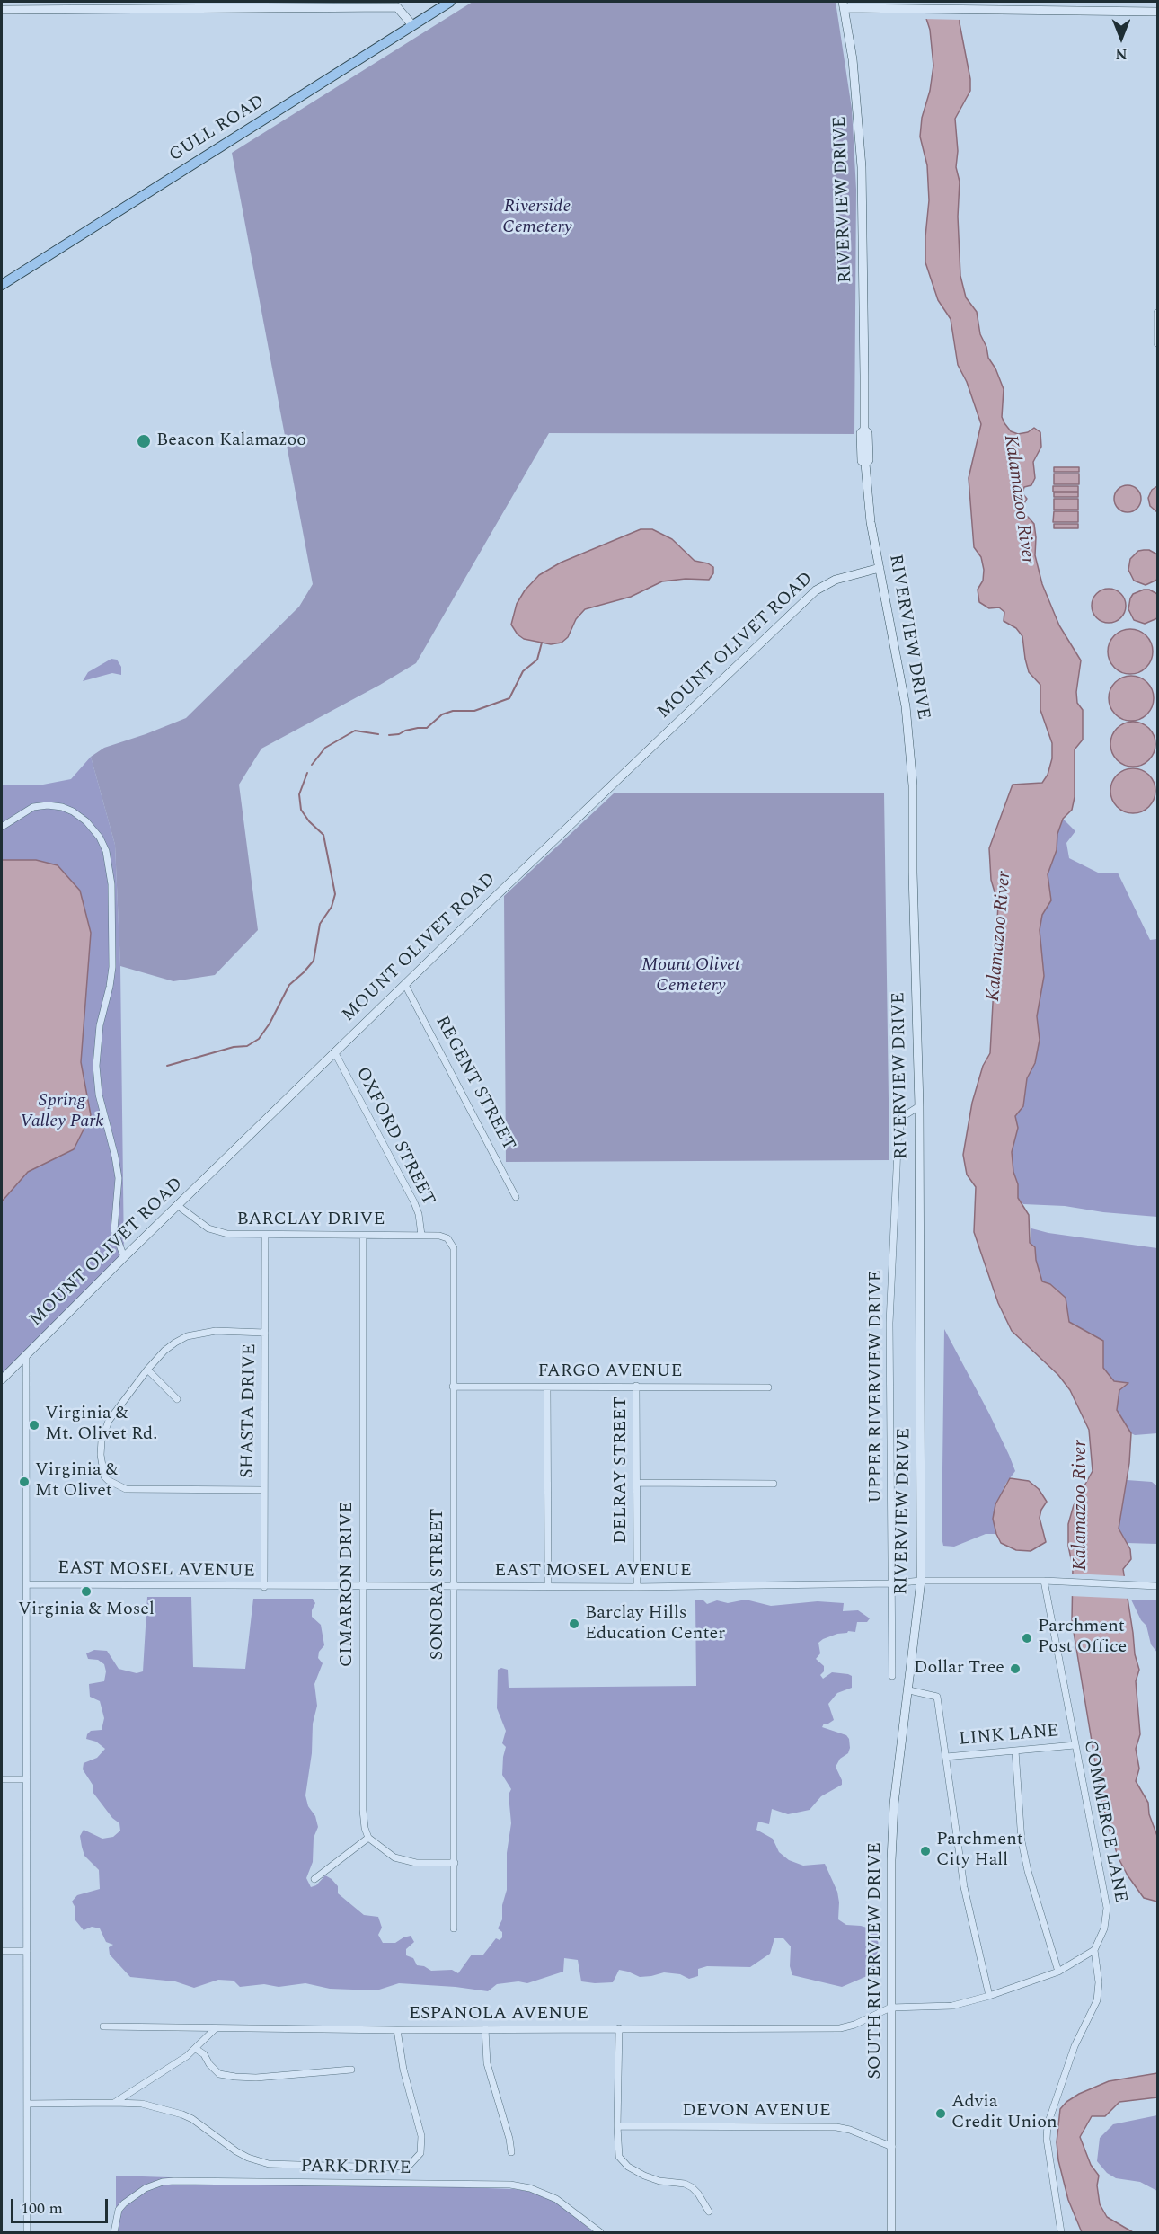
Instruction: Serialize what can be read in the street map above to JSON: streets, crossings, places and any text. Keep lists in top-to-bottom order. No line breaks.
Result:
{"streets":{"main road":["GULL ROAD"],"street":["RIVERVIEW DRIVE","MOUNT OLIVET ROAD","REGENT STREET","OXFORD STREET","BARCLAY DRIVE","FARGO AVENUE","UPPER RIVERVIEW DRIVE","SHASTA DRIVE","DELRAY STREET","EAST MOSEL AVENUE","CIMARRON DRIVE","SONORA STREET","LINK LANE","COMMERCE LANE","SOUTH RIVERVIEW DRIVE","ESPANOLA AVENUE","DEVON AVENUE","PARK DRIVE"]},"crossings":[["RIVERVIEW DRIVE","MOUNT OLIVET ROAD"],["RIVERVIEW DRIVE","UPPER RIVERVIEW DRIVE"],["RIVERVIEW DRIVE","EAST MOSEL AVENUE"],["RIVERVIEW DRIVE","SOUTH RIVERVIEW DRIVE"],["MOUNT OLIVET ROAD","REGENT STREET"],["MOUNT OLIVET ROAD","OXFORD STREET"],["MOUNT OLIVET ROAD","BARCLAY DRIVE"],["OXFORD STREET","BARCLAY DRIVE"],["BARCLAY DRIVE","SHASTA DRIVE"],["BARCLAY DRIVE","CIMARRON DRIVE"],["BARCLAY DRIVE","SONORA STREET"],["FARGO AVENUE","DELRAY STREET"],["FARGO AVENUE","SONORA STREET"],["UPPER RIVERVIEW DRIVE","EAST MOSEL AVENUE"],["SHASTA DRIVE","EAST MOSEL AVENUE"],["DELRAY STREET","EAST MOSEL AVENUE"],["EAST MOSEL AVENUE","CIMARRON DRIVE"],["EAST MOSEL AVENUE","SONORA STREET"],["EAST MOSEL AVENUE","COMMERCE LANE"],["LINK LANE","COMMERCE LANE"],["SOUTH RIVERVIEW DRIVE","ESPANOLA AVENUE"],["SOUTH RIVERVIEW DRIVE","DEVON AVENUE"]],"water":["Kalamazoo River"],"parks":["Riverside Cemetery","Mount Olivet Cemetery","Spring Valley Park"],"places":["Beacon Kalamazoo","Virginia & Mt. Olivet Rd.","Virginia & Mt Olivet","Virginia & Mosel","Barclay Hills Education Center","Parchment Post Office","Dollar Tree","Parchment City Hall","Advia Credit Union"],"scale_bar":"100 m","north":"bottom"}
